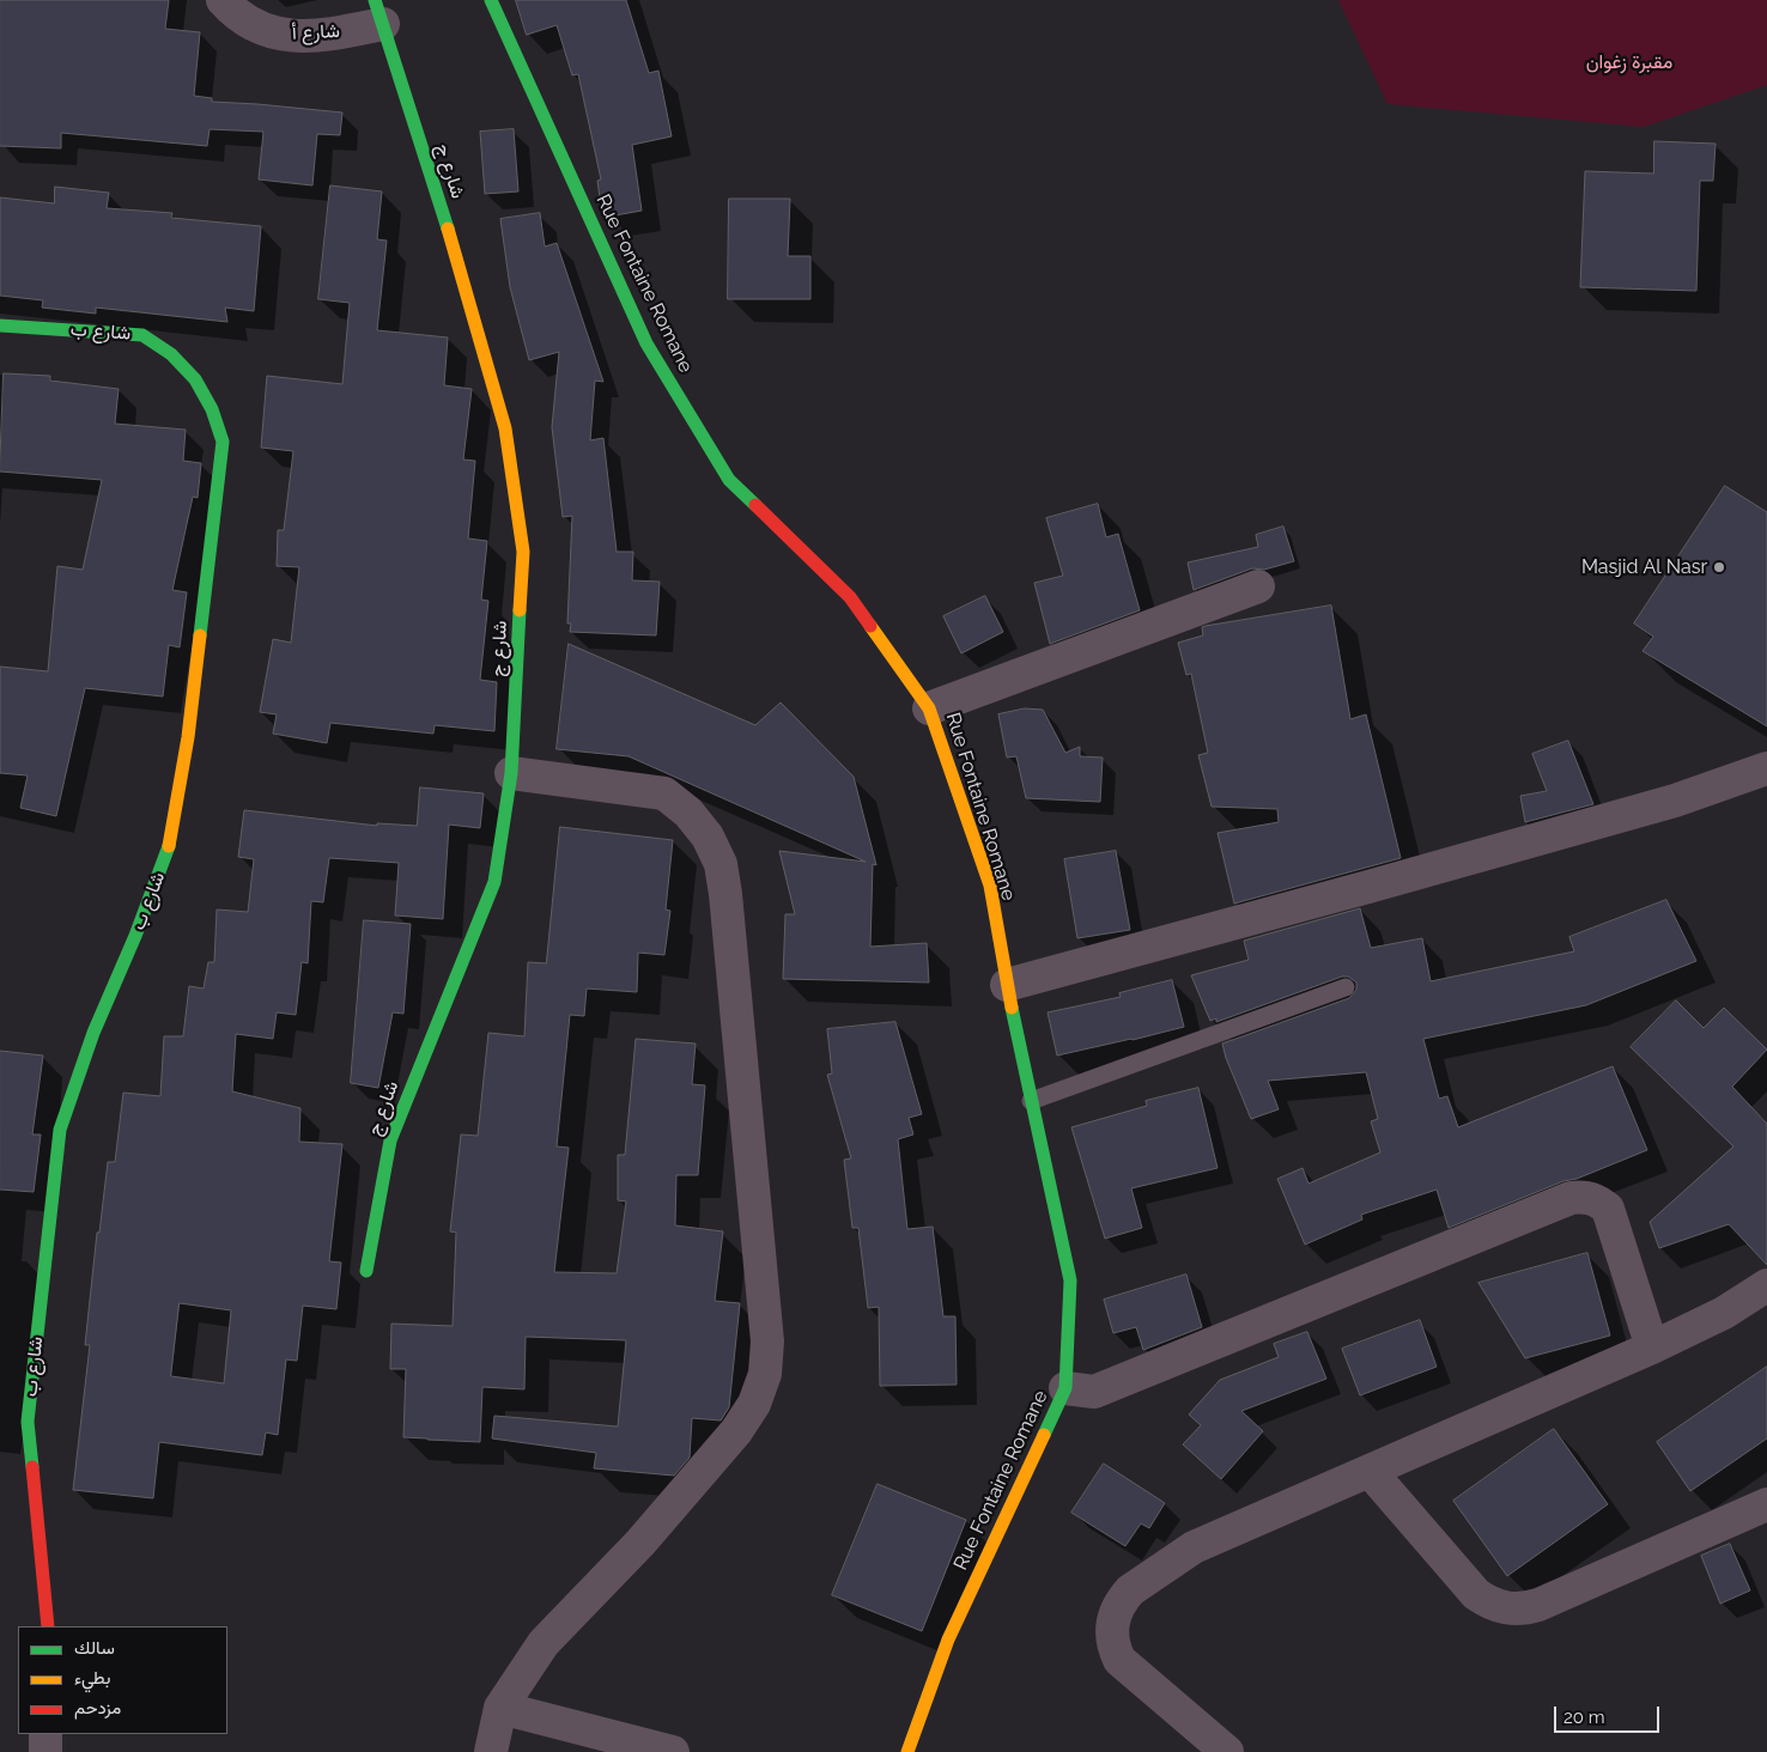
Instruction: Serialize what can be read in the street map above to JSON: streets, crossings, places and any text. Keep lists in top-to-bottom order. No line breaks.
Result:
{"streets":{"street":["شارع أ","شارع ج","Rue Fontaine Romane","شارع ب"]},"crossings":[["شارع أ","شارع ج"]],"parks":["مقبرة زغوان"],"places":["Masjid Al Nasr"],"legend":["سالك","بطيء","مزدحم"],"scale_bar":"20 m"}
